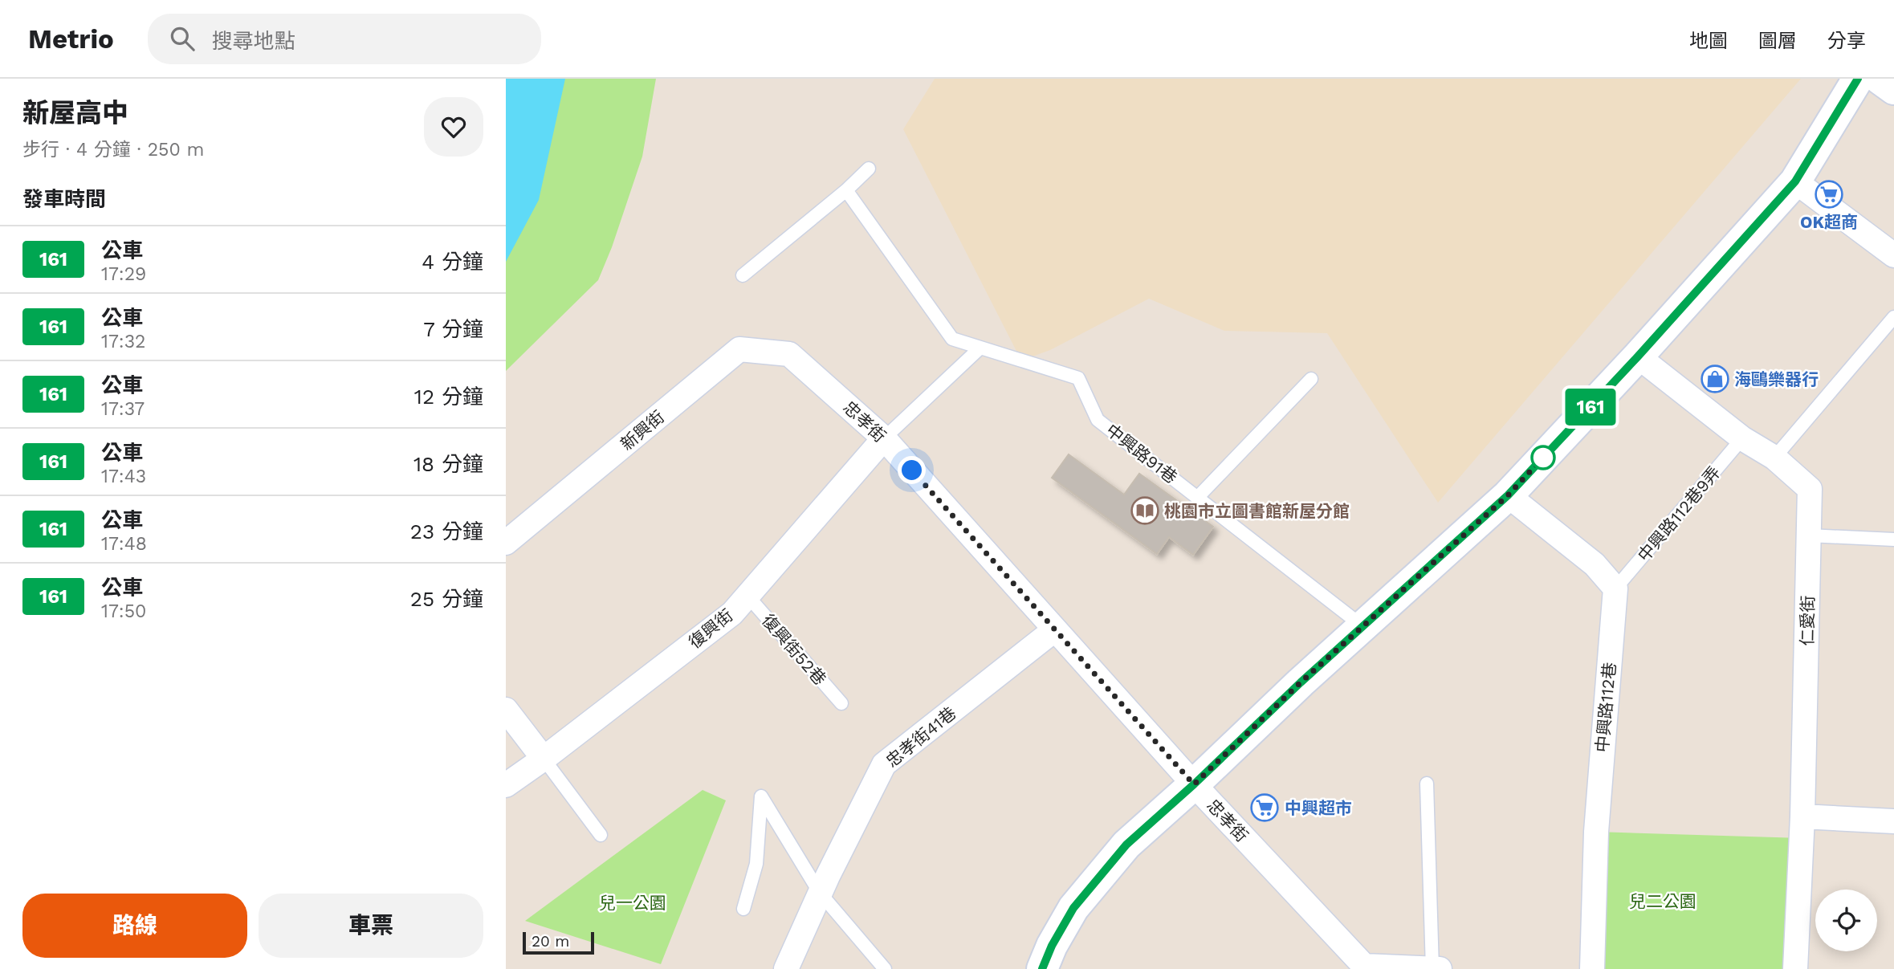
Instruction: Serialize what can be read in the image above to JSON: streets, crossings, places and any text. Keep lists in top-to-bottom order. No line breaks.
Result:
{"streets":{"street":["忠孝街","新興街","仁愛街","復興街","中興路112巷","忠孝街41巷"],"lane":["中興路91巷","中興路112巷9弄","復興街52巷"]},"crossings":[["忠孝街","新興街"],["忠孝街","復興街"],["忠孝街","忠孝街41巷"],["中興路112巷9弄","仁愛街"],["中興路112巷9弄","中興路112巷"],["復興街","復興街52巷"]],"parks":["兒二公園","兒一公園"],"places":{"supermarket":["OK超商","中興超市"],"shop":["海鷗樂器行"],"library":["桃園市立圖書館新屋分館"]},"lines":["bus line 161"],"scale_bar":"20 m","page":{"header":"Metrio","search":"搜尋地點","nav":["地圖","圖層","分享"],"heading":[["新屋高中","步行 · 4 分鐘 · 250 m"],"發車時間"],"on_map":"161","list":[{"mark":"161","name":"公車","note":"17:29","value":"4 分鐘"},{"mark":"161","name":"公車","note":"17:32","value":"7 分鐘"},{"mark":"161","name":"公車","note":"17:37","value":"12 分鐘"},{"mark":"161","name":"公車","note":"17:43","value":"18 分鐘"},{"mark":"161","name":"公車","note":"17:48","value":"23 分鐘"},{"mark":"161","name":"公車","note":"17:50","value":"25 分鐘"}],"buttons":["路線","車票"],"scale":"20 m"}}
